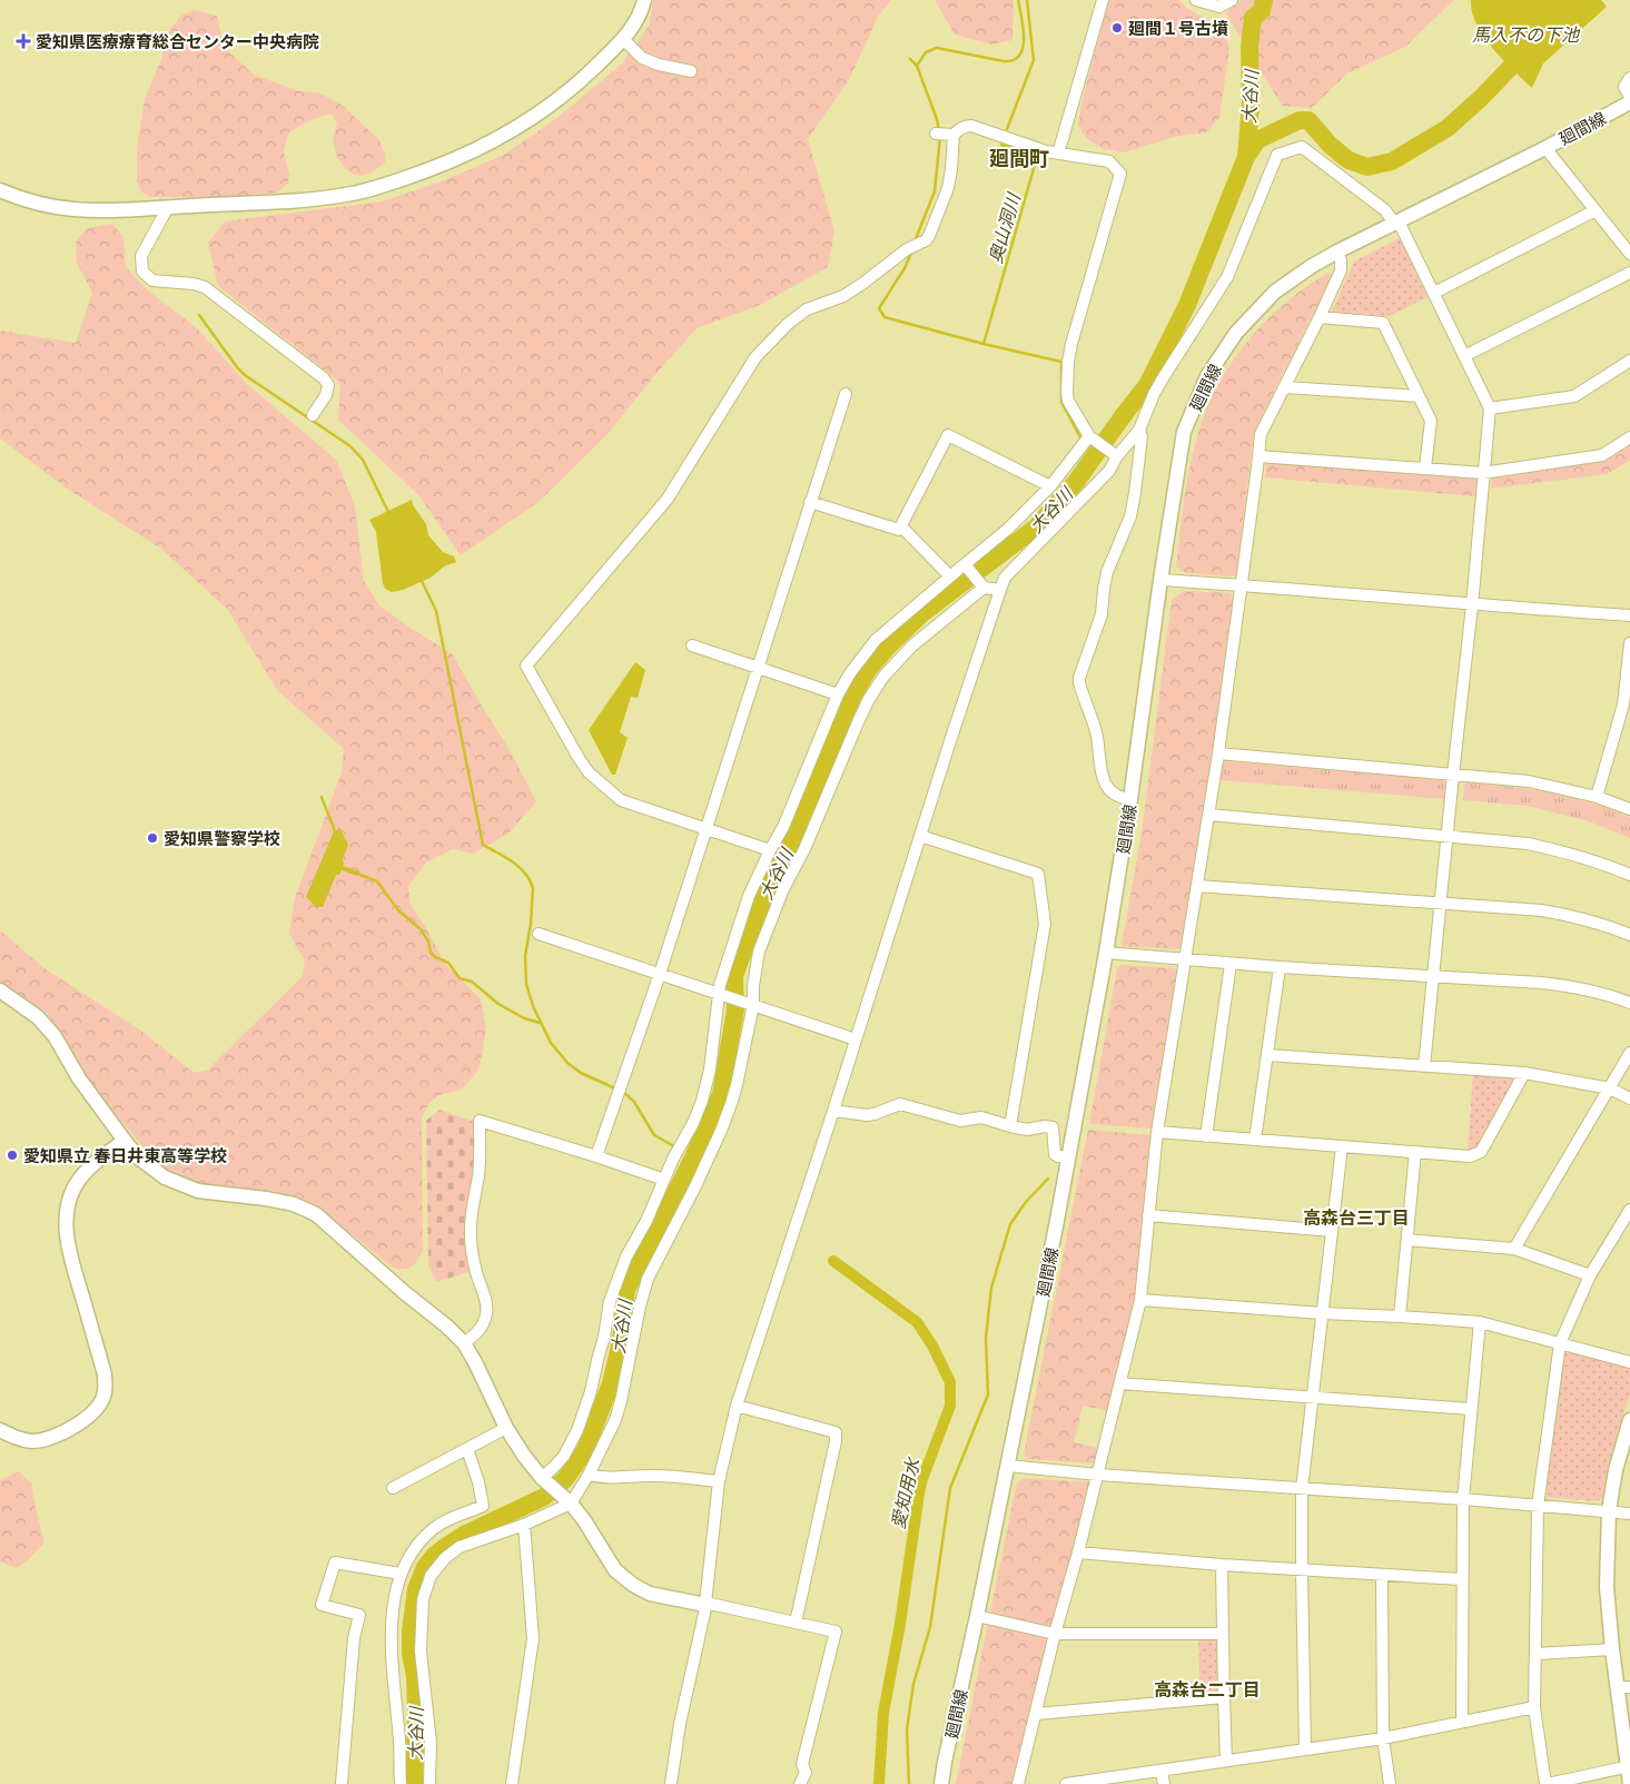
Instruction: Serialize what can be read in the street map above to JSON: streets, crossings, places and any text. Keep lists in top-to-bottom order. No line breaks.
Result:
{"streets":{"street":["廻間線"]},"districts":["廻間町","高森台三丁目","高森台二丁目"],"water":["馬入不の下池","大谷川","奥山洞川","愛知用水"],"places":{"other":["廻間１号古墳","愛知県警察学校","愛知県立 春日井東高等学校"],"health":["愛知県医療療育総合センター中央病院"]}}
